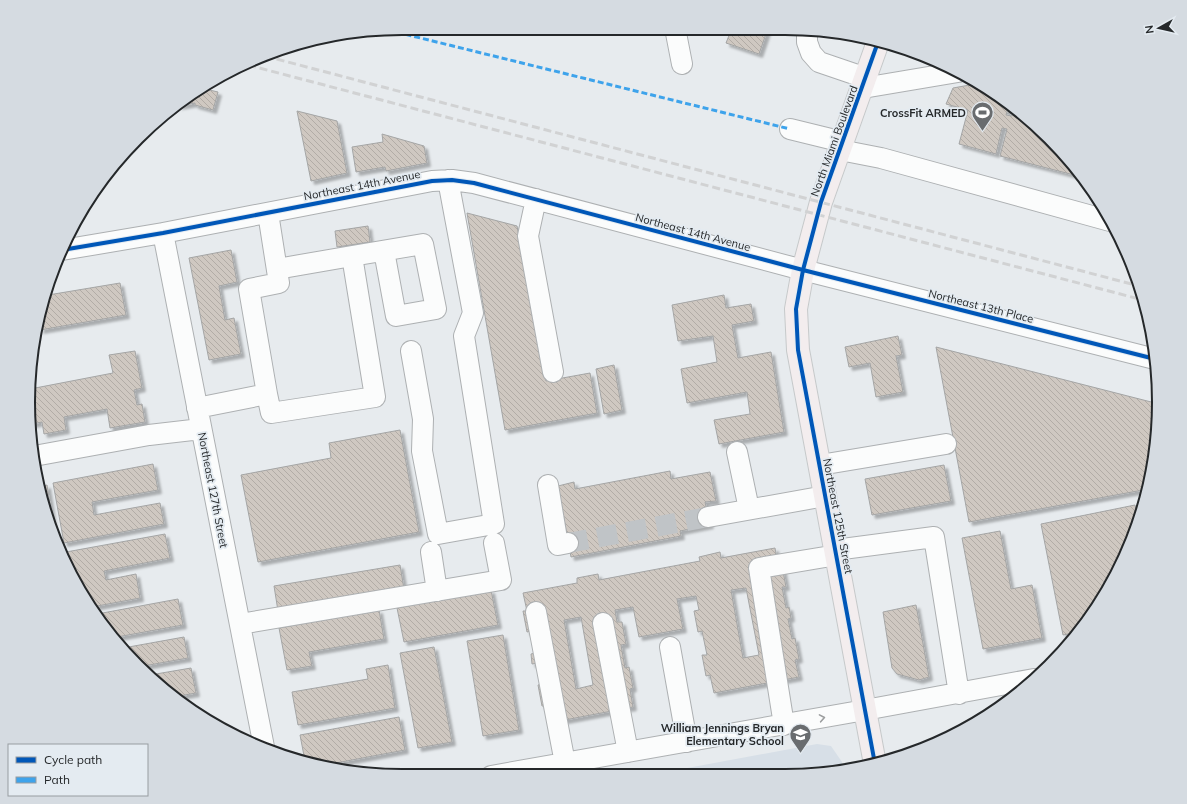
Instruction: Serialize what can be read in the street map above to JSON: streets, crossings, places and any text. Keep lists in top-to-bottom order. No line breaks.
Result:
{"streets":{"main road":["North Miami Boulevard","Northeast 125th Street"],"street":["Northeast 14th Avenue","Northeast 13th Place","Northeast 127th Street"]},"crossings":[["North Miami Boulevard","Northeast 14th Avenue"],["North Miami Boulevard","Northeast 13th Place"],["North Miami Boulevard","Northeast 125th Street"],["Northeast 14th Avenue","Northeast 13th Place"],["Northeast 14th Avenue","Northeast 127th Street"],["Northeast 14th Avenue","Northeast 125th Street"],["Northeast 13th Place","Northeast 125th Street"]],"places":{"sports":["CrossFit ARMED"],"school or university":["William Jennings Bryan Elementary School"]},"legend":["Cycle path","Path"],"north":"left"}
